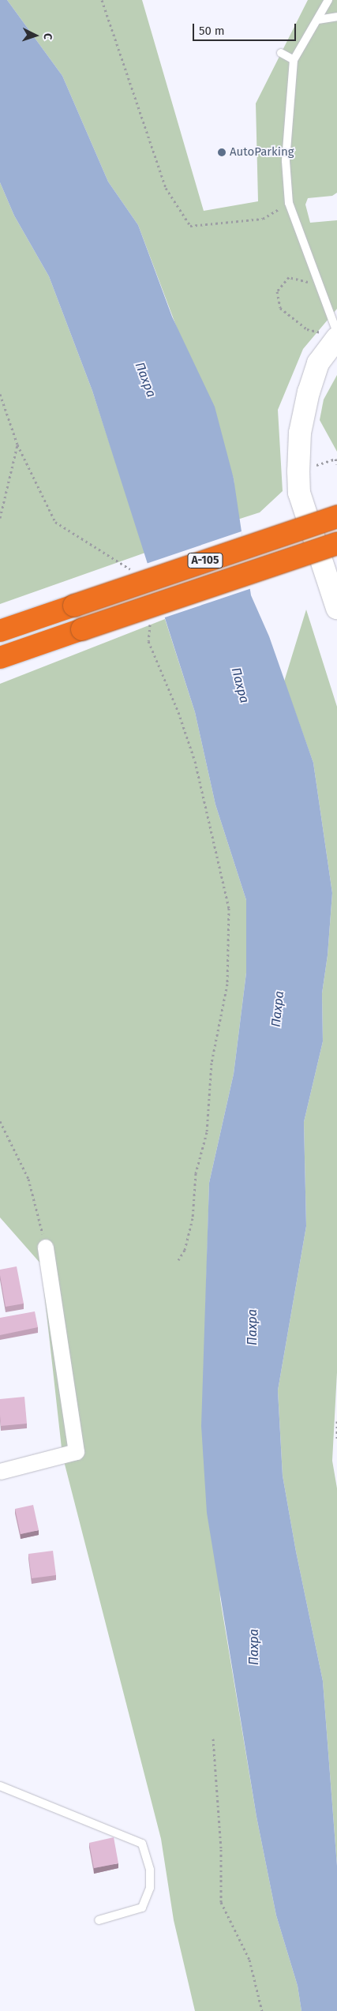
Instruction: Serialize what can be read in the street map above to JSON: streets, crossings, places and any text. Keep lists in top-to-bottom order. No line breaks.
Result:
{"streets":{"highway":["А-105"]},"water":["Пахра"],"places":["AutoParking"],"scale_bar":"50 m","north":"right"}
